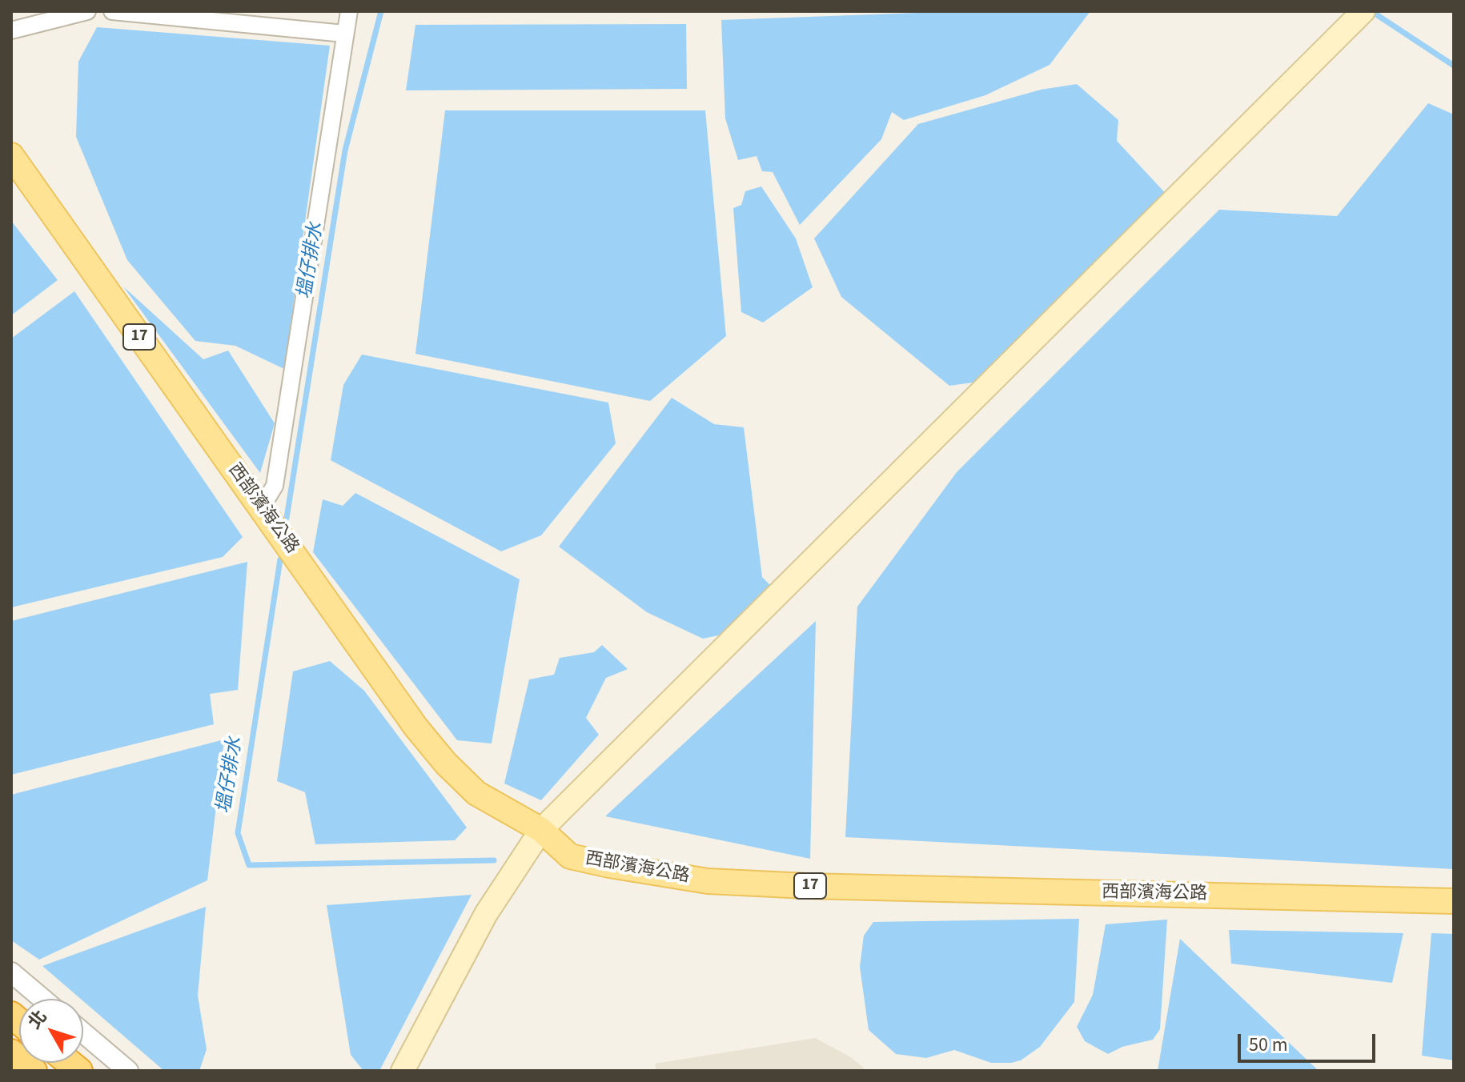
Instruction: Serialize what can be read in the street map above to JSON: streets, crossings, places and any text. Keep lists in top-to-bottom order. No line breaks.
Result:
{"streets":{"main road":["17","西部濱海公路"]},"water":["塭仔排水"],"scale_bar":"50 m","north":"top left"}
